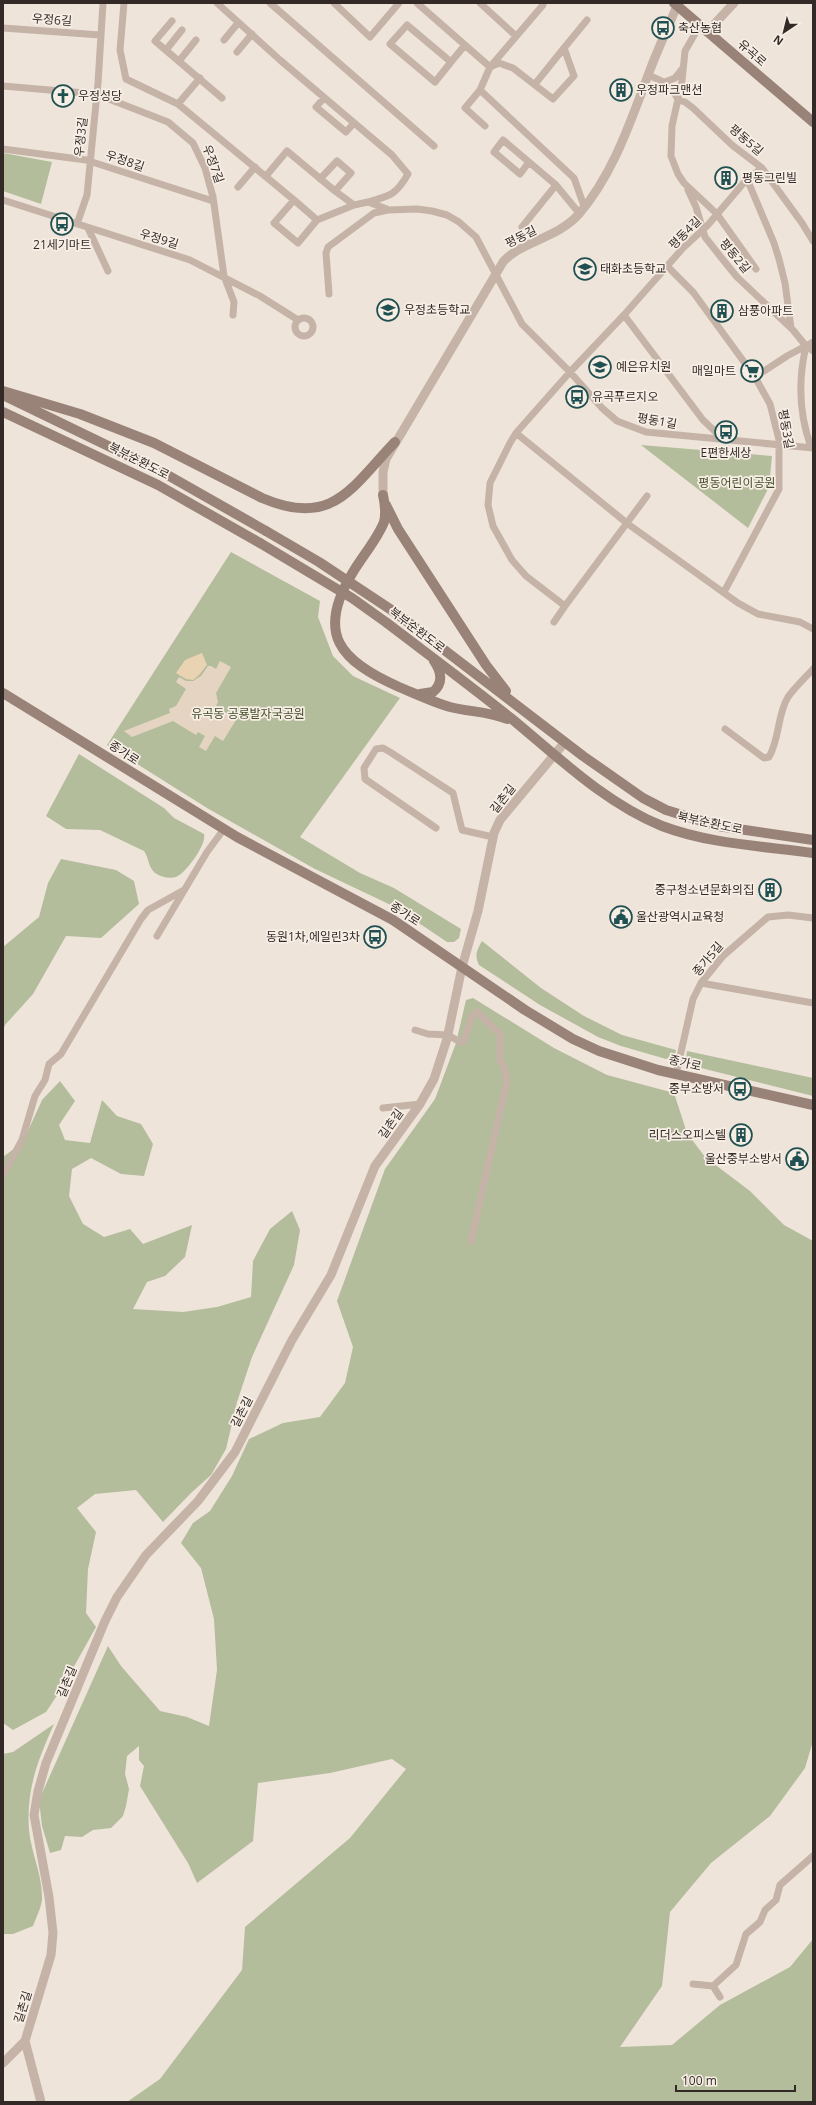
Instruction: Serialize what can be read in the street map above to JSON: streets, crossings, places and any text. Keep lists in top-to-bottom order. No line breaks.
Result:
{"streets":{"main road":["유곡로","북부순환도로","종가로"],"street":["우정6길","우정3길","평동5길","우정8길","우정7길","평동4길","평동길","우정9길","평동2길","평동1길","평동3길","길촌길","종가5길"]},"crossings":[["우정6길","우정3길"],["유곡로","평동길"],["유곡로","평동2길"],["우정3길","우정8길"],["우정3길","우정7길"],["우정3길","우정9길"],["평동5길","평동4길"],["평동5길","평동2길"],["우정8길","우정7길"],["우정7길","우정9길"],["평동4길","평동2길"],["평동4길","평동1길"],["평동4길","평동3길"],["평동길","평동1길"],["평동1길","평동3길"],["북부순환도로","길촌길"],["종가로","길촌길"],["종가로","종가5길"]],"parks":["평동어린이공원","유곡동 공룡발자국공원"],"places":{"bus stop":["축산농협","21세기마트","유곡푸르지오","E편한세상","동원1차,에일린3차","중부소방서"],"building":["우정파크맨션","평동그린빌","삼풍아파트","중구청소년문화의집","리더스오피스텔"],"church":["우정성당"],"school or university":["태화초등학교","우정초등학교","예은유치원"],"supermarket":["매일마트"],"public building":["울산광역시교육청","울산중부소방서"]},"scale_bar":"100 m","north":"bottom left"}
